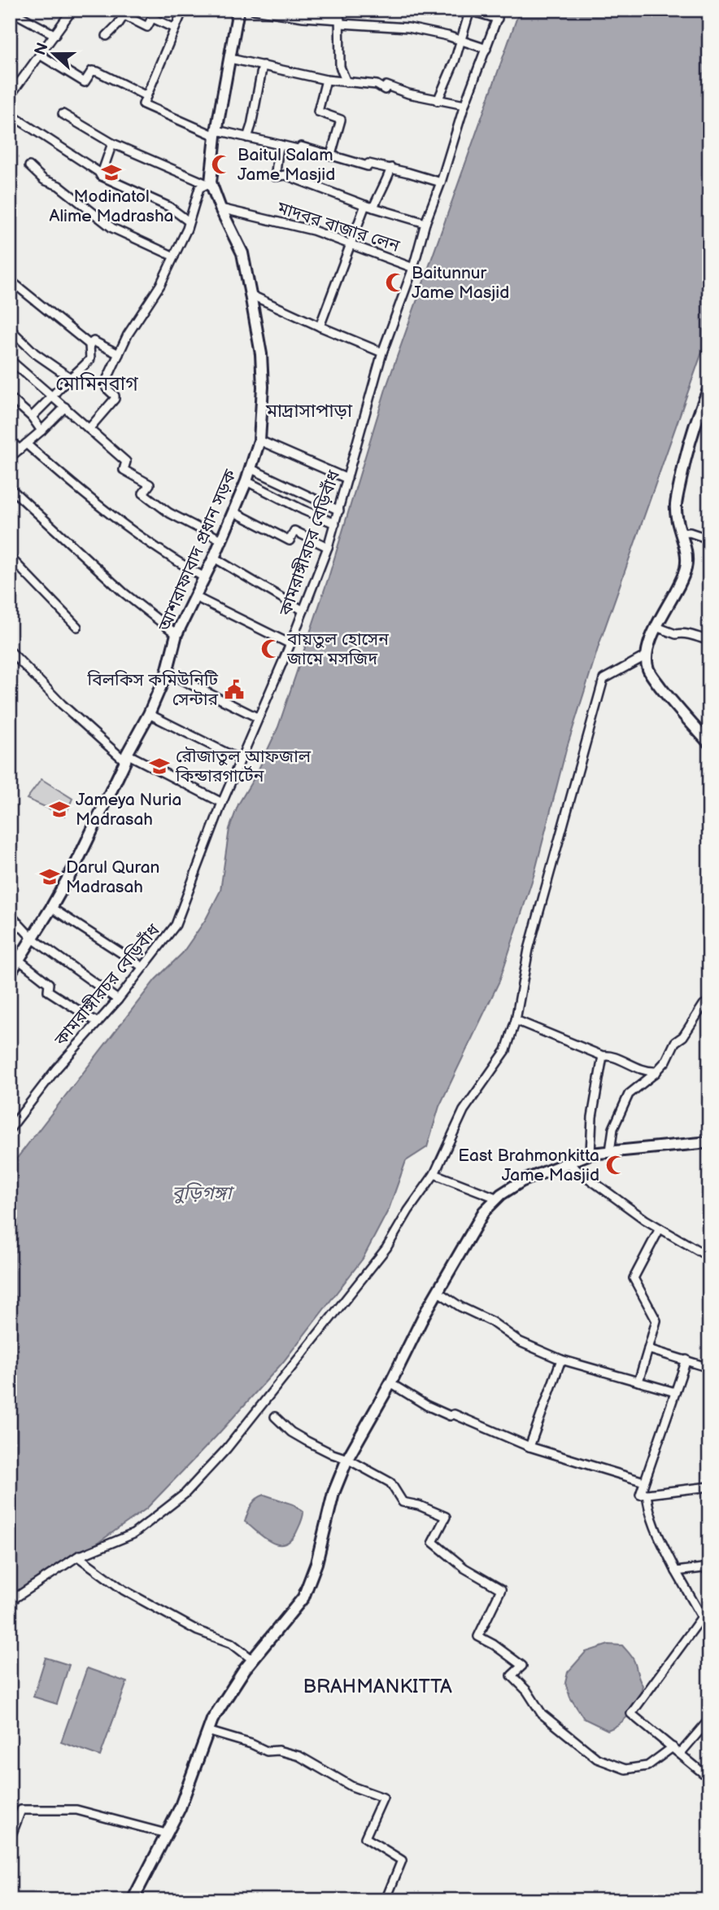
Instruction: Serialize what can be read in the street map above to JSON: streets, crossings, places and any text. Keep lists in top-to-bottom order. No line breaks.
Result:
{"streets":{"street":["মাদবর বাজার লেন","কামরাঙ্গীরচর বেড়িবাঁধ","আশরাফাবাদ প্রধান সড়ক"]},"crossings":[["মাদবর বাজার লেন","কামরাঙ্গীরচর বেড়িবাঁধ"],["মাদবর বাজার লেন","আশরাফাবাদ প্রধান সড়ক"]],"districts":["মোমিনবাগ","মাদ্রাসাপাড়া","BRAHMANKITTA"],"water":["বুড়িগঙ্গা"],"places":{"mosque":["Baitul Salam Jame Masjid","Baitunnur Jame Masjid","বায়তুল হোসেন জামে মসজিদ","East Brahmonkitta Jame Masjid"],"school or university":["Modinatol Alime Madrasha","রৌজাতুল আফজাল কিন্ডারগার্টেন","Jameya Nuria Madrasah","Darul Quran Madrasah"],"public building":["বিলকিস কমিউনিটি সেন্টার"]},"north":"left"}
